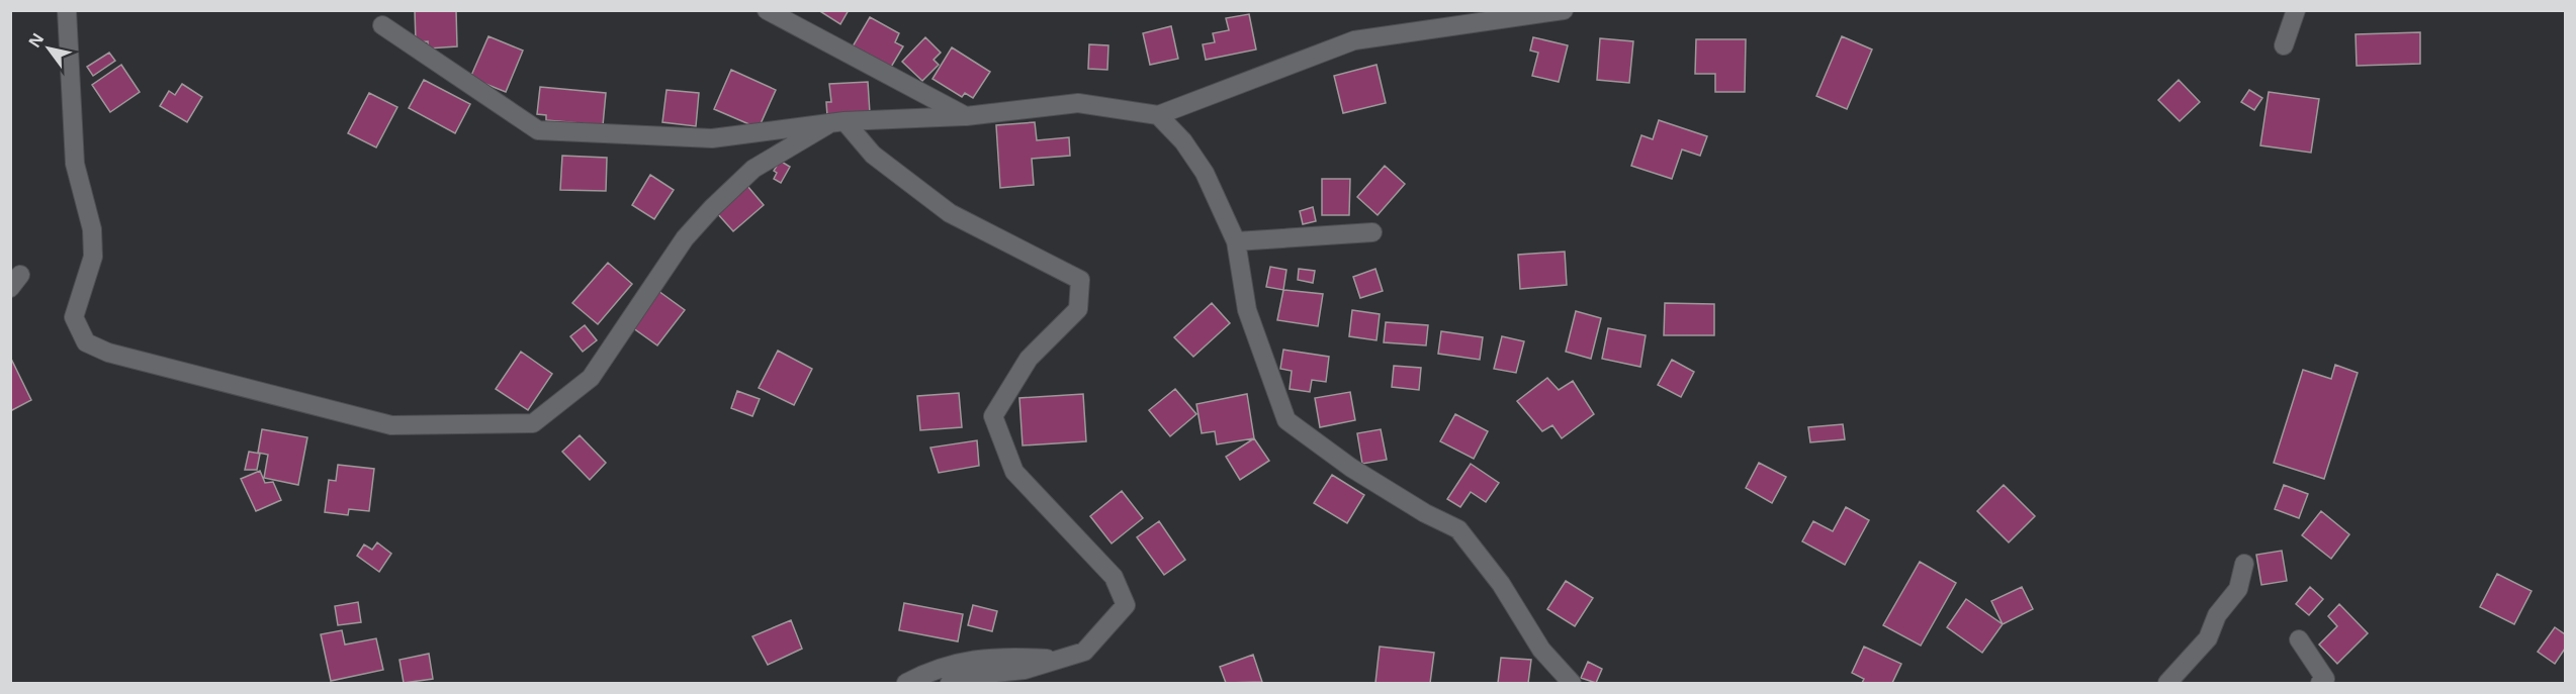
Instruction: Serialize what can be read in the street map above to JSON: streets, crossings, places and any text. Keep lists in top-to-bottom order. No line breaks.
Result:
{"north":"top left"}
